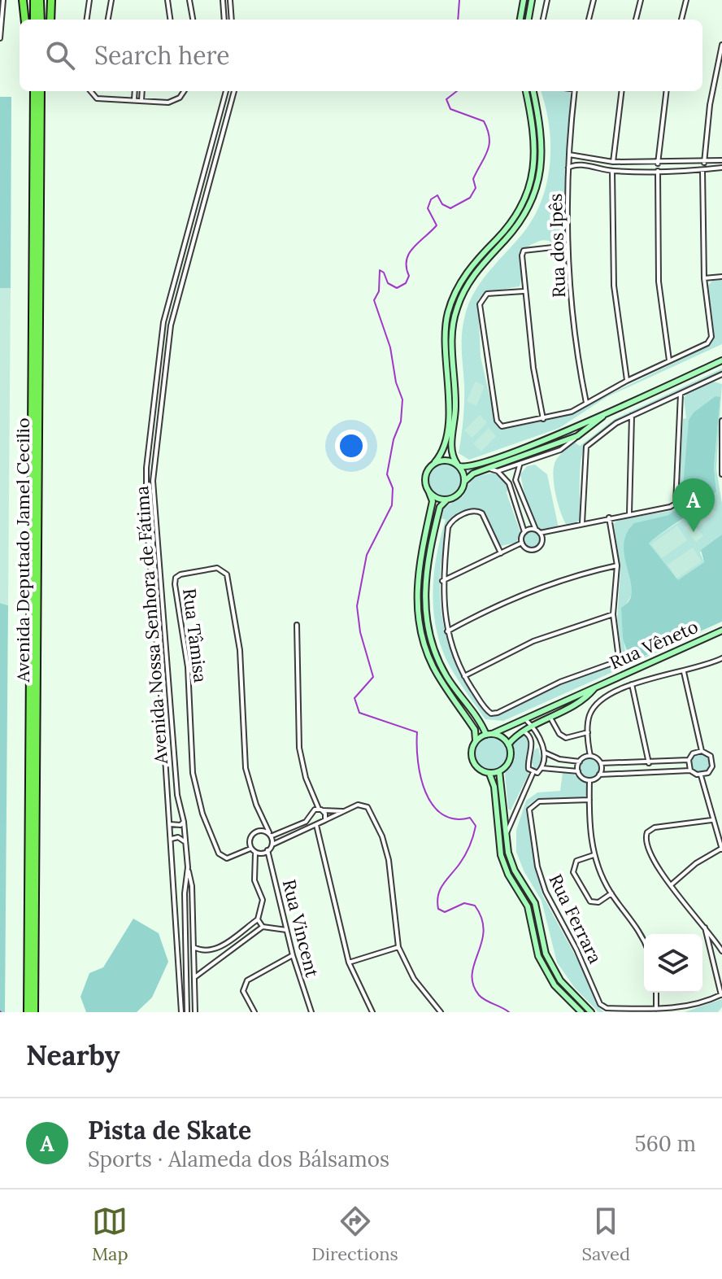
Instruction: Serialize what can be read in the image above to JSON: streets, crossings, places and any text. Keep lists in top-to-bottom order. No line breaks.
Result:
{"streets":{"highway":["Avenida Deputado Jamel Cecilio"],"street":["Rua dos Ipês","Avenida Nossa Senhora de Fátima","Rua Tâmisa","Rua Vêneto","Rua Ferrara","Rua Vincent"]},"crossings":[["Rua Tâmisa","Rua Vincent"]],"page":{"search":"Search here","pins":"A","heading":"Nearby","list":[{"mark":"A","name":"Pista de Skate","note":"Sports · Alameda dos Bálsamos","value":"560 m"}],"nav":["Map","Directions","Saved"]}}
